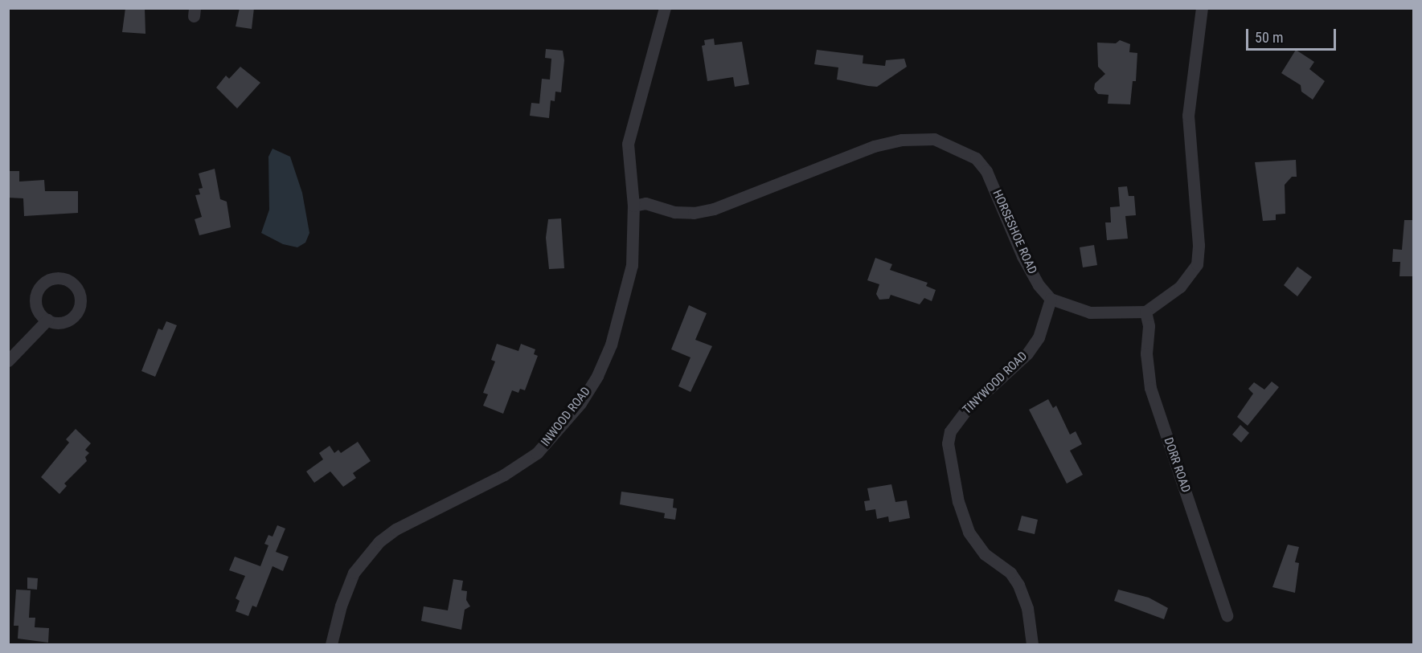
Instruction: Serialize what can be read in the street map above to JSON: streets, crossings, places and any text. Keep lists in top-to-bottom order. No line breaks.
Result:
{"streets":{"street":["HORSESHOE ROAD","TINYWOOD ROAD","INWOOD ROAD","DORR ROAD"]},"crossings":[["HORSESHOE ROAD","TINYWOOD ROAD"],["HORSESHOE ROAD","INWOOD ROAD"]],"scale_bar":"50 m"}
